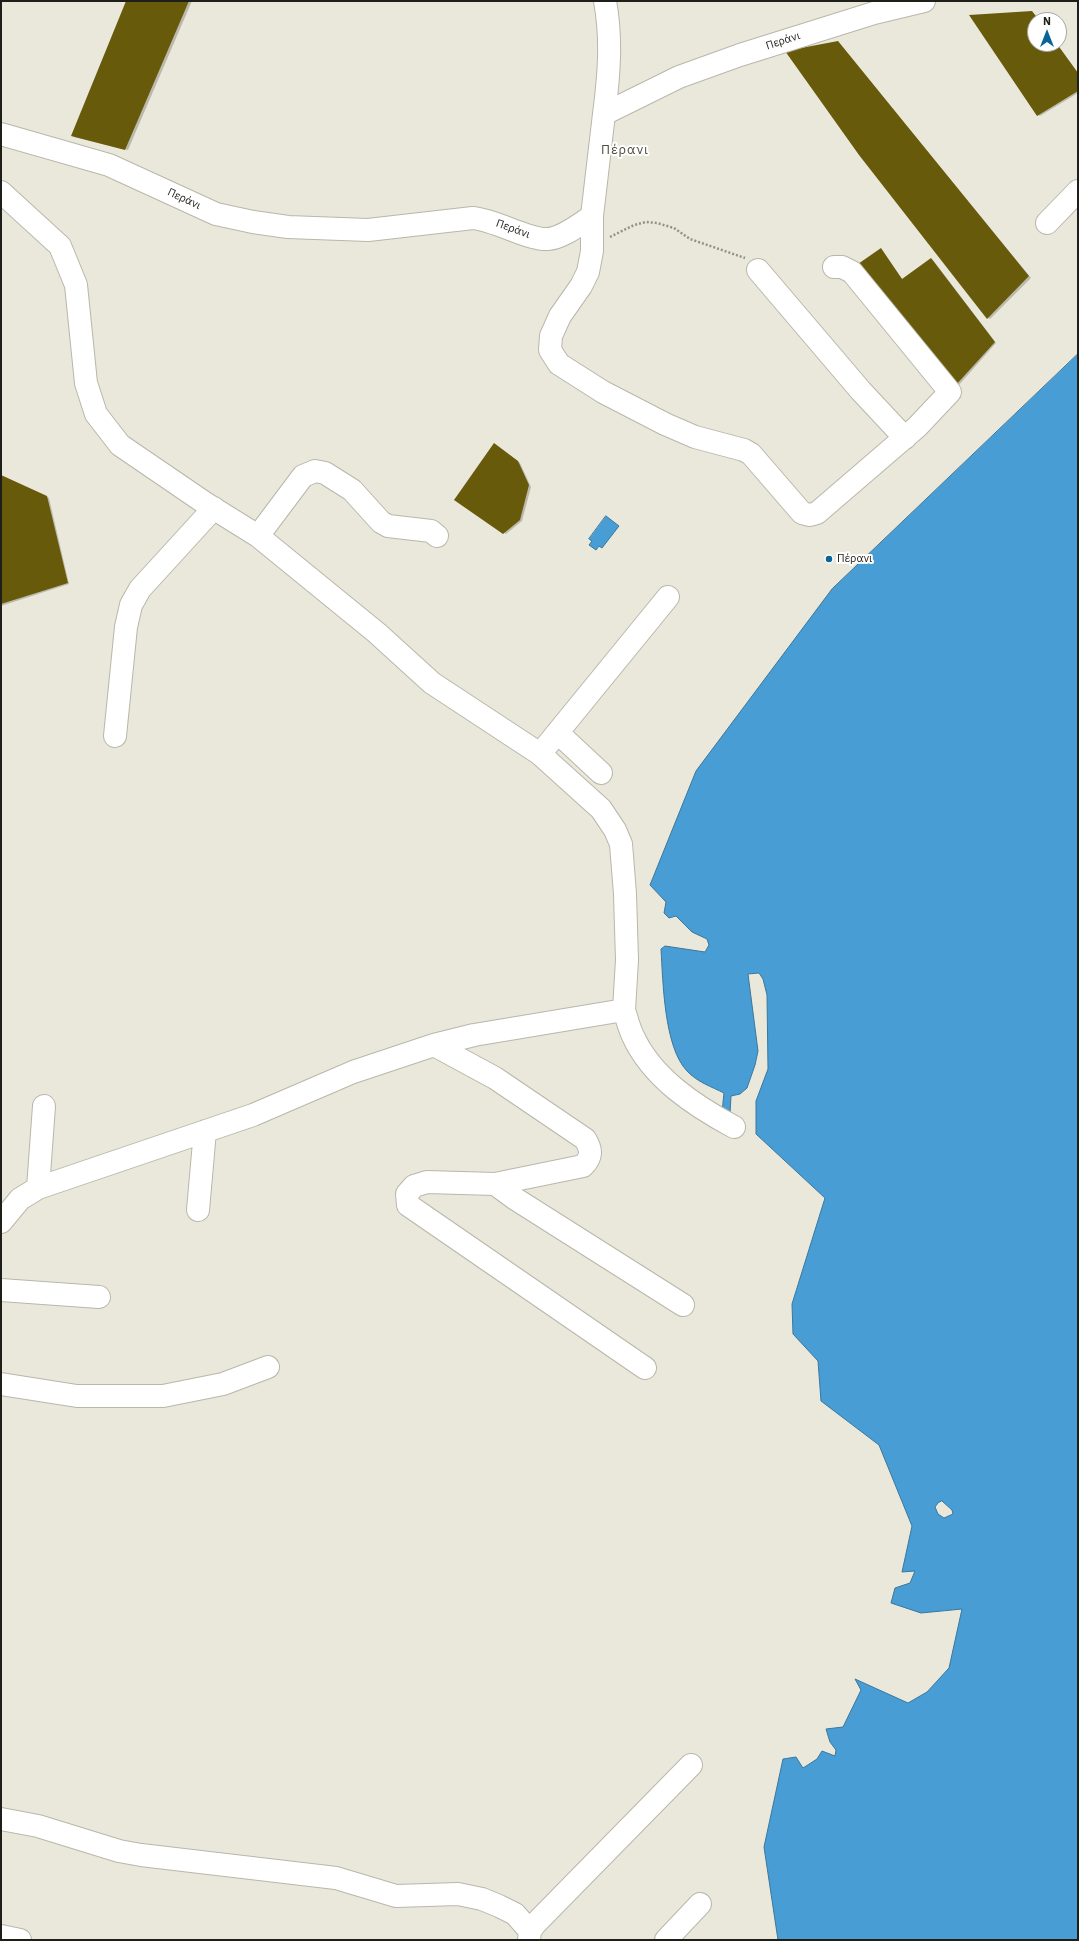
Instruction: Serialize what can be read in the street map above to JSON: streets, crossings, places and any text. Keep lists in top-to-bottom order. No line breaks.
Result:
{"streets":{"street":["Περάνι"]},"districts":["Πέρανι"],"places":["Πέρανι"],"north":"top"}
